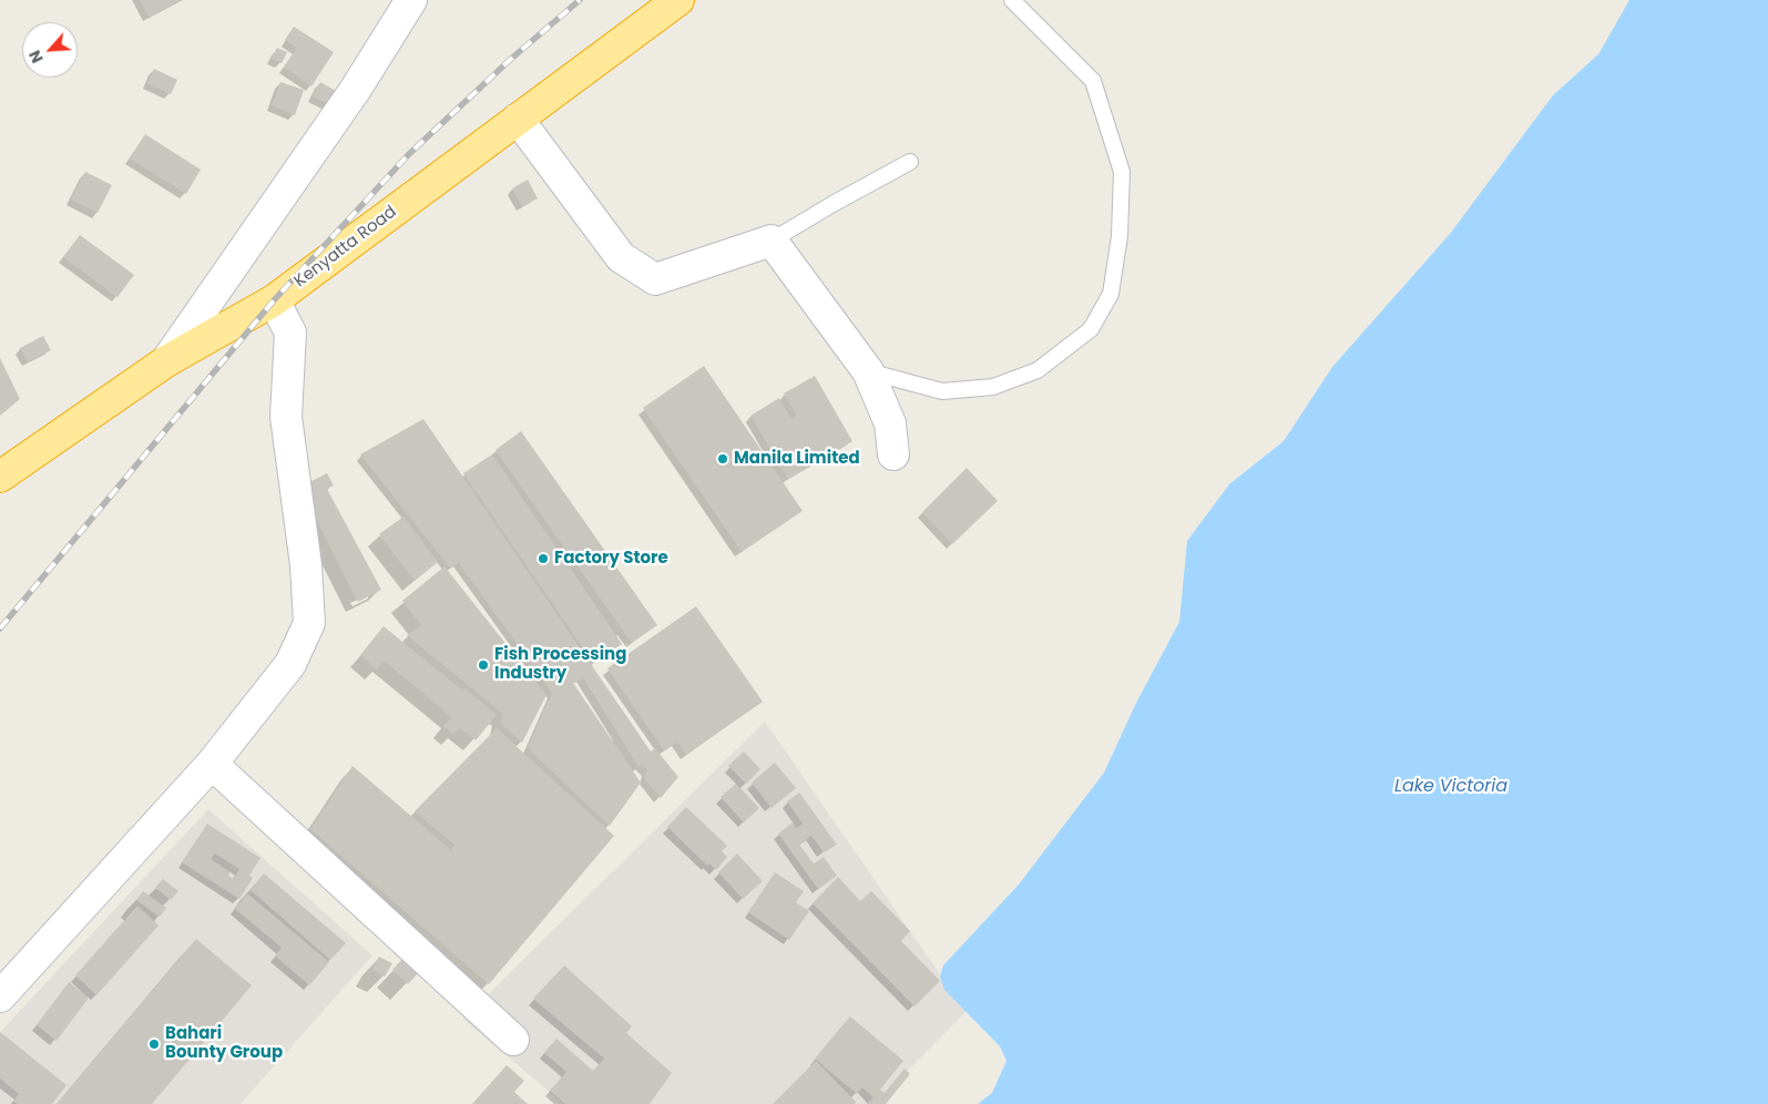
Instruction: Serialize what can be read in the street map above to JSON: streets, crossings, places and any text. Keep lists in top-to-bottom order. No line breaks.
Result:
{"streets":{"highway":["Kenyatta Road"]},"water":["Lake Victoria"],"places":["Manila Limited","Factory Store","Fish Processing Industry","Bahari Bounty Group"],"north":"bottom left"}
